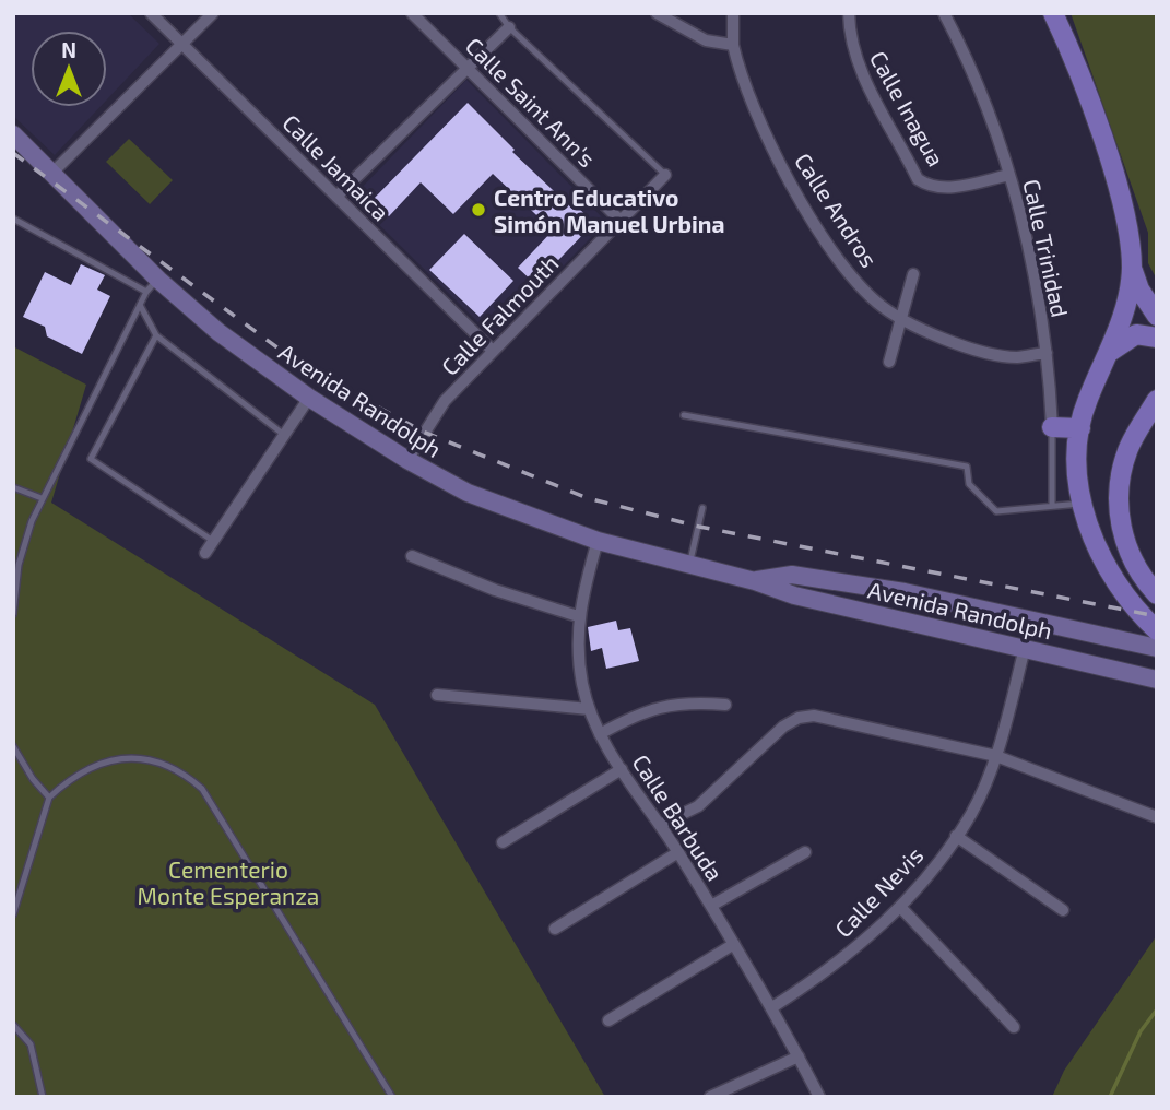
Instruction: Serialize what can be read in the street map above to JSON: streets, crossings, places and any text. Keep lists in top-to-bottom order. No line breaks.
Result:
{"streets":{"main road":["Avenida Randolph"],"street":["Calle Saint Ann's","Calle Inagua","Calle Jamaica","Calle Andros","Calle Trinidad","Calle Falmouth","Calle Barbuda","Calle Nevis"]},"crossings":[["Calle Saint Ann's","Calle Falmouth"],["Calle Inagua","Calle Trinidad"],["Calle Jamaica","Calle Falmouth"],["Calle Andros","Calle Trinidad"],["Calle Falmouth","Avenida Randolph"],["Avenida Randolph","Calle Barbuda"],["Avenida Randolph","Calle Nevis"],["Calle Barbuda","Calle Nevis"]],"parks":["Cementerio Monte Esperanza"],"places":["Centro Educativo Simón Manuel Urbina"],"north":"top"}
